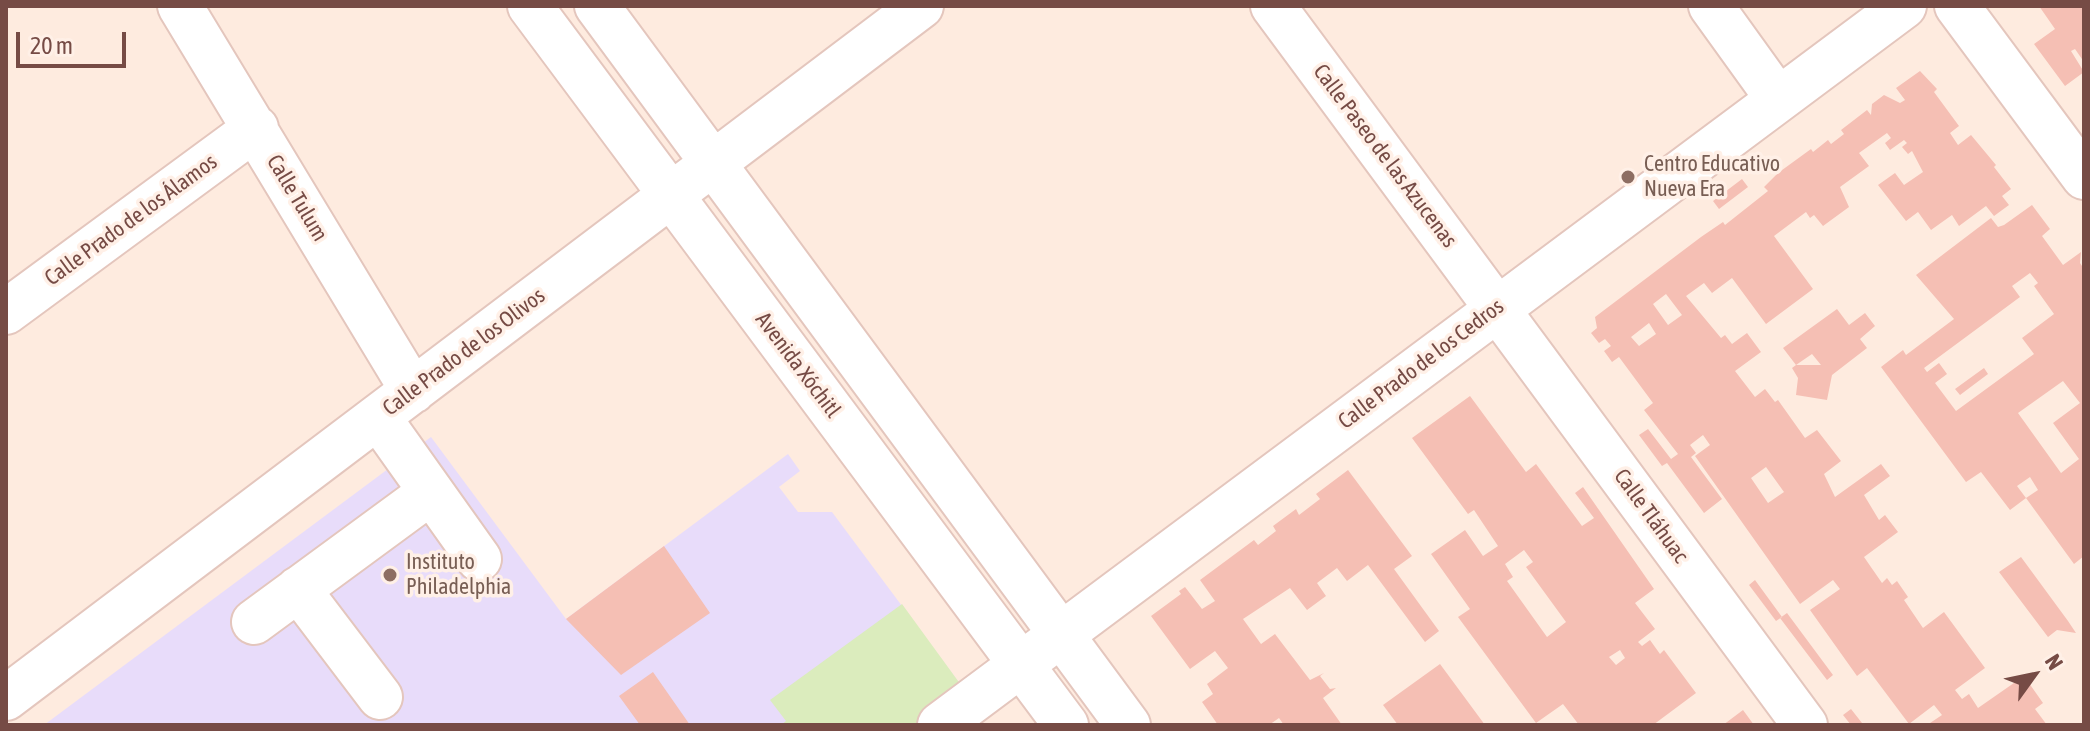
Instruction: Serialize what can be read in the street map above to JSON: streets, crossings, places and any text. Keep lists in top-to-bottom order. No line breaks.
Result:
{"streets":{"street":["Calle Paseo de las Azucenas","Calle Tulum","Calle Prado de los Álamos","Calle Prado de los Olivos","Calle Prado de los Cedros","Avenida Xóchitl","Calle Tláhuac"]},"crossings":[["Calle Paseo de las Azucenas","Calle Prado de los Cedros"],["Calle Paseo de las Azucenas","Calle Tláhuac"],["Calle Tulum","Calle Prado de los Álamos"],["Calle Tulum","Calle Prado de los Olivos"],["Calle Prado de los Olivos","Avenida Xóchitl"],["Calle Prado de los Cedros","Avenida Xóchitl"],["Calle Prado de los Cedros","Calle Tláhuac"]],"places":["Centro Educativo Nueva Era","Instituto Philadelphia"],"scale_bar":"20 m","north":"top right"}
